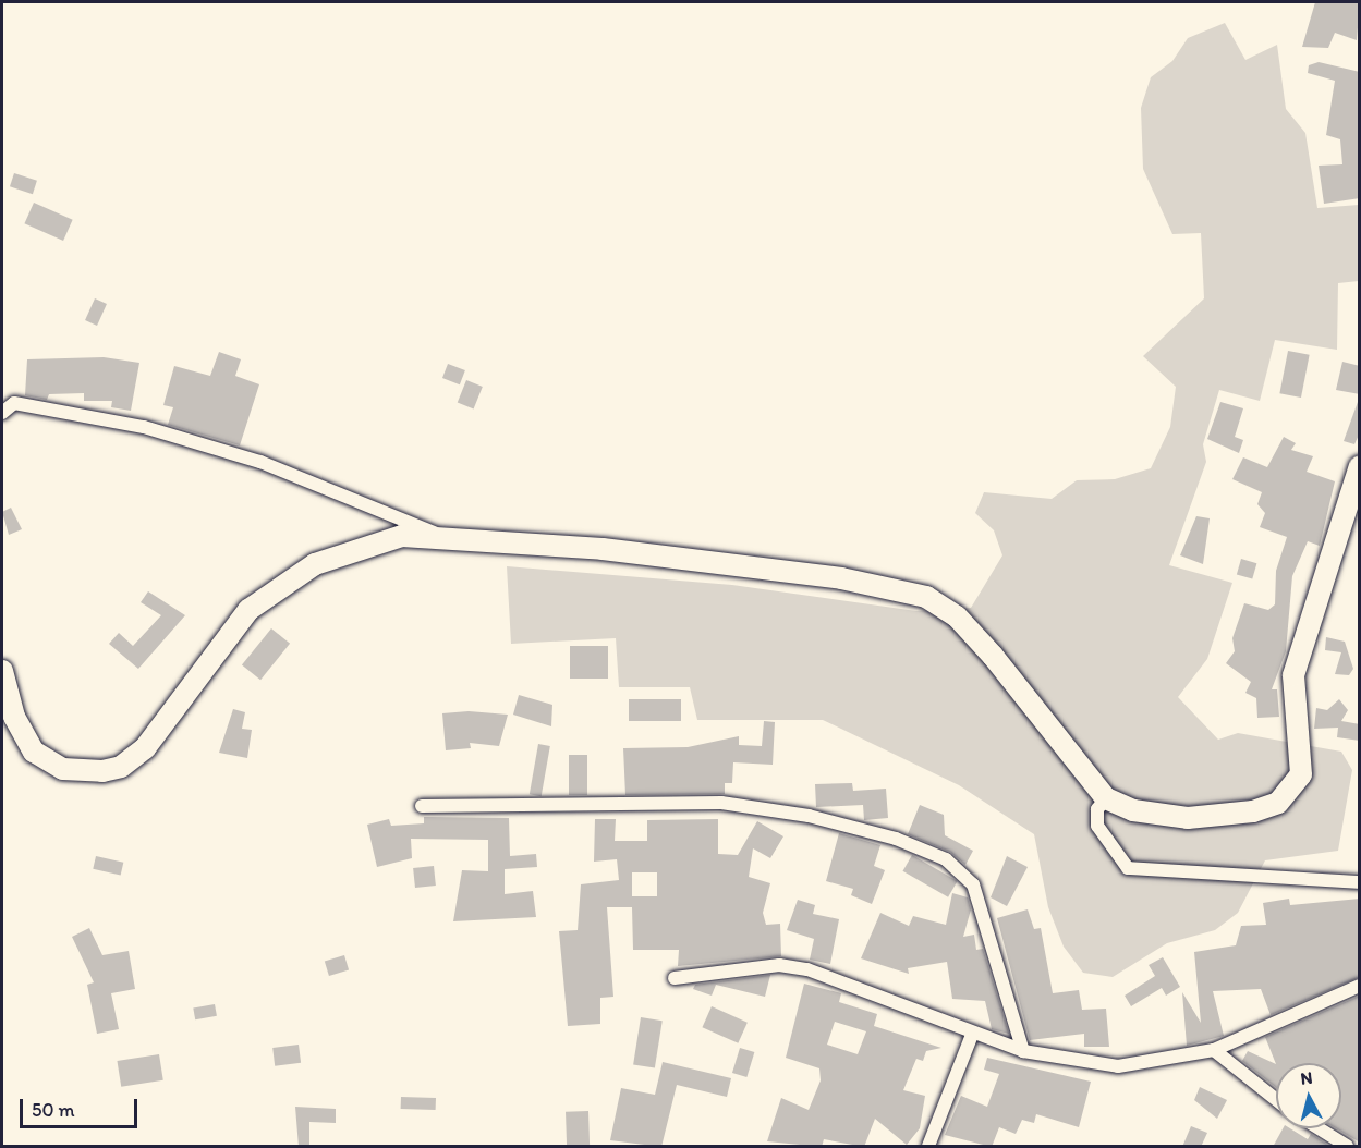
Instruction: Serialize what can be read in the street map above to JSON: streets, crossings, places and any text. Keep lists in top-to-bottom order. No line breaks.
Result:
{"scale_bar":"50 m","north":"top"}
